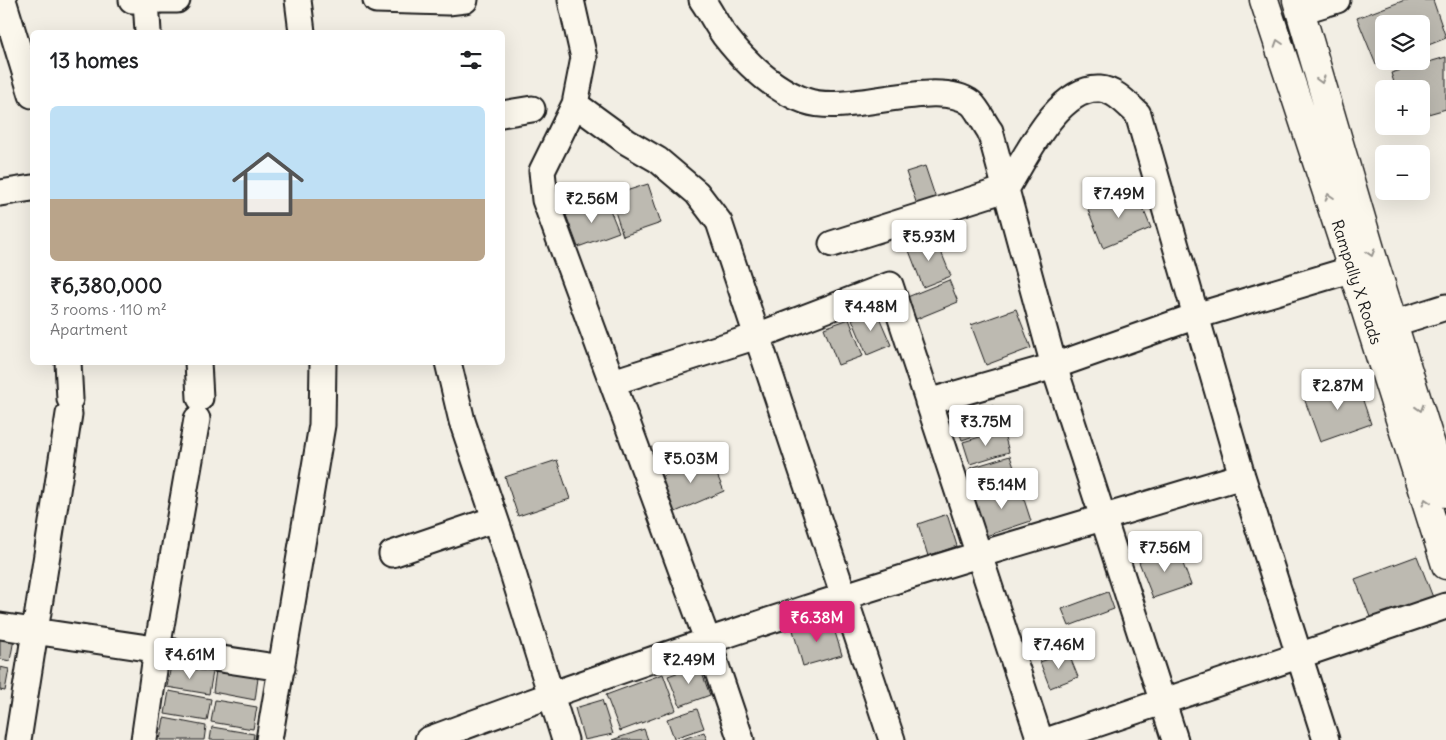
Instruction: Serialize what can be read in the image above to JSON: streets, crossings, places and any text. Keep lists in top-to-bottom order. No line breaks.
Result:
{"streets":{"main road":["Rampally X Roads"]},"page":{"map_buttons":["+","−"],"heading":"13 homes","list":[{"name":"₹6,380,000","note":"3 rooms · 110 m² · Apartment"}],"price":["₹7.49M","₹2.56M","₹5.93M","₹4.48M","₹2.87M","₹3.75M","₹5.03M","₹5.14M","₹7.56M","₹6.38M","₹7.46M","₹4.61M","₹2.49M"]}}
